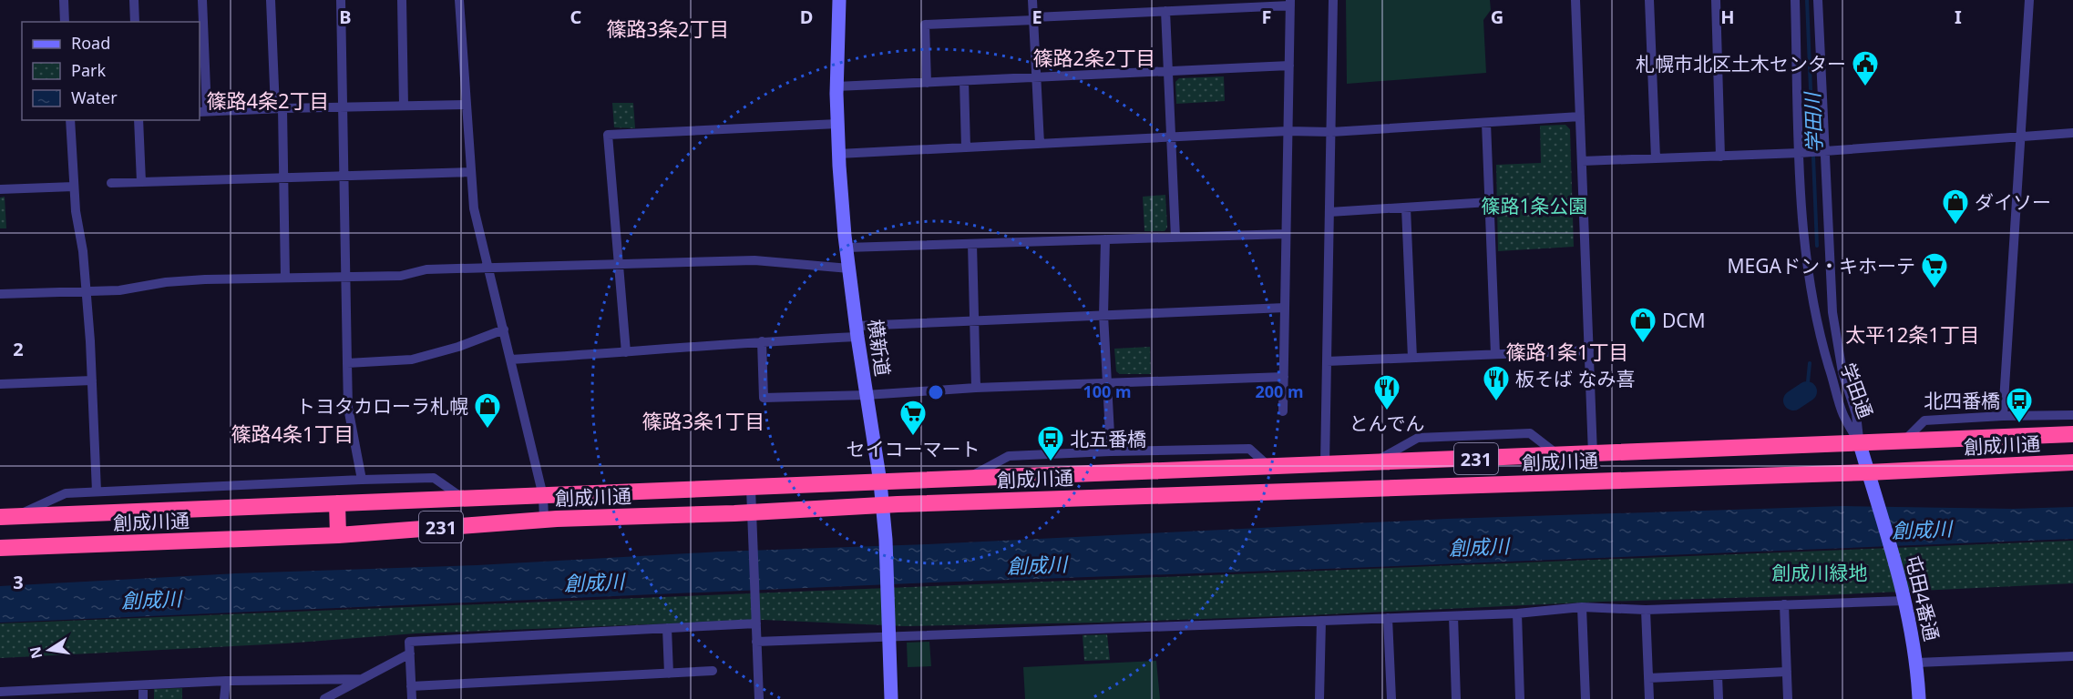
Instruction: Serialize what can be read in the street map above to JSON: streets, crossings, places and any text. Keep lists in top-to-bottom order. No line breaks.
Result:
{"streets":{"highway":["創成川通","231"],"street":["横新道","学田通","屯田4番通"]},"crossings":[["横新道","創成川通"],["学田通","創成川通"],["学田通","屯田4番通"],["創成川通","屯田4番通"]],"districts":["篠路3条2丁目","篠路2条2丁目","篠路4条2丁目","太平12条1丁目","篠路1条1丁目","篠路3条1丁目","篠路4条1丁目"],"water":["学田川","創成川"],"parks":["篠路1条公園","創成川緑地"],"places":{"public building":["札幌市北区土木センター"],"shop":["ダイソー","DCM","トヨタカローラ札幌"],"supermarket":["MEGAドン・キホーテ","セイコーマート"],"restaurant":["板そば なみ喜","とんでん"],"bus stop":["北四番橋","北五番橋"]},"legend":["Road","Park","Water"],"north":"left","grid":{"columns":["B","C","D","E","F","G","H","I"],"rows":["2","3"]},"rings":["100 m","200 m"]}
